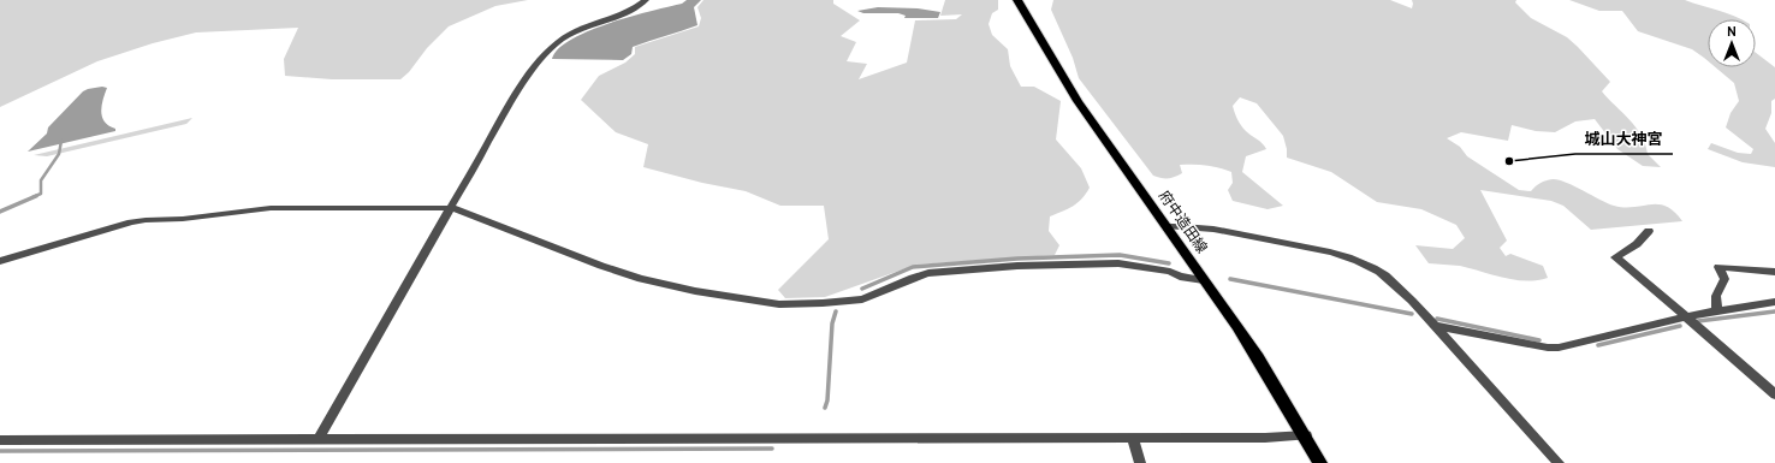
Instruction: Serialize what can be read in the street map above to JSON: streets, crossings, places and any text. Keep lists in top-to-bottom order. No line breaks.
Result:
{"streets":{"main road":["府中造田線"]},"places":["城山大神宮"],"north":"top"}
